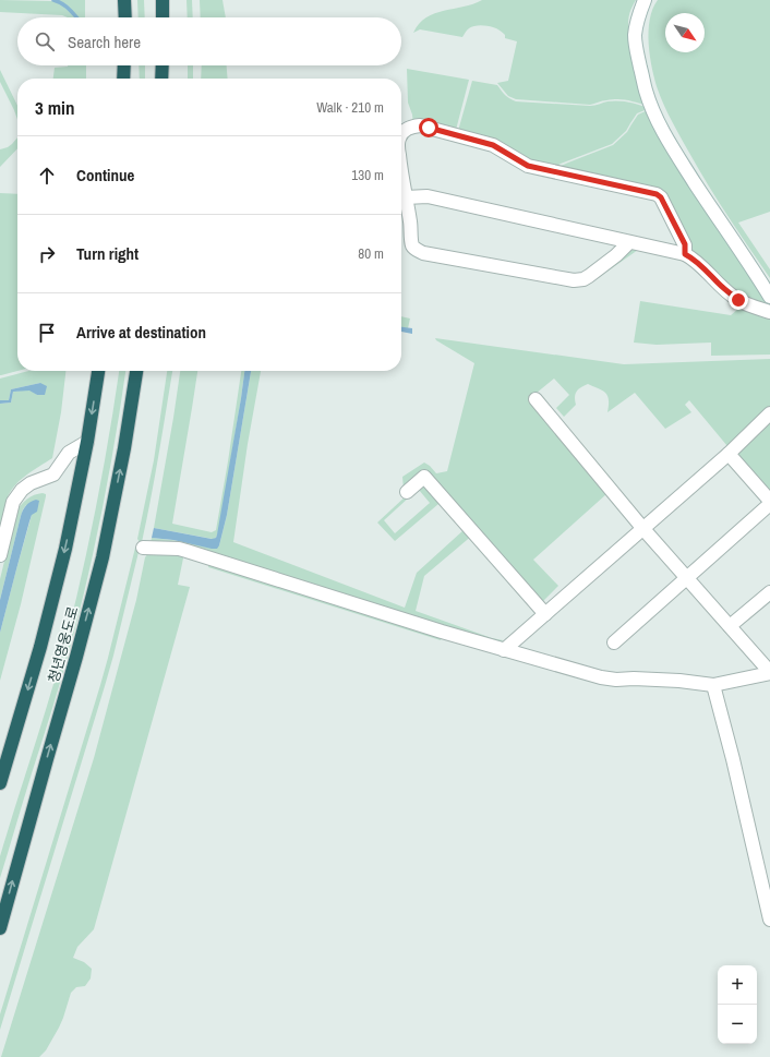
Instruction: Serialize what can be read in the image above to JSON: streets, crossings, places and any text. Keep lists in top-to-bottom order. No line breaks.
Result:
{"streets":{"highway":["청년영웅도로"]},"north":"bottom right","page":{"search":"Search here","heading":["3 min","Walk · 210 m"],"list":[["Continue","130 m"],["Turn right","80 m"],"Arrive at destination"],"map_buttons":["+","−"]}}
